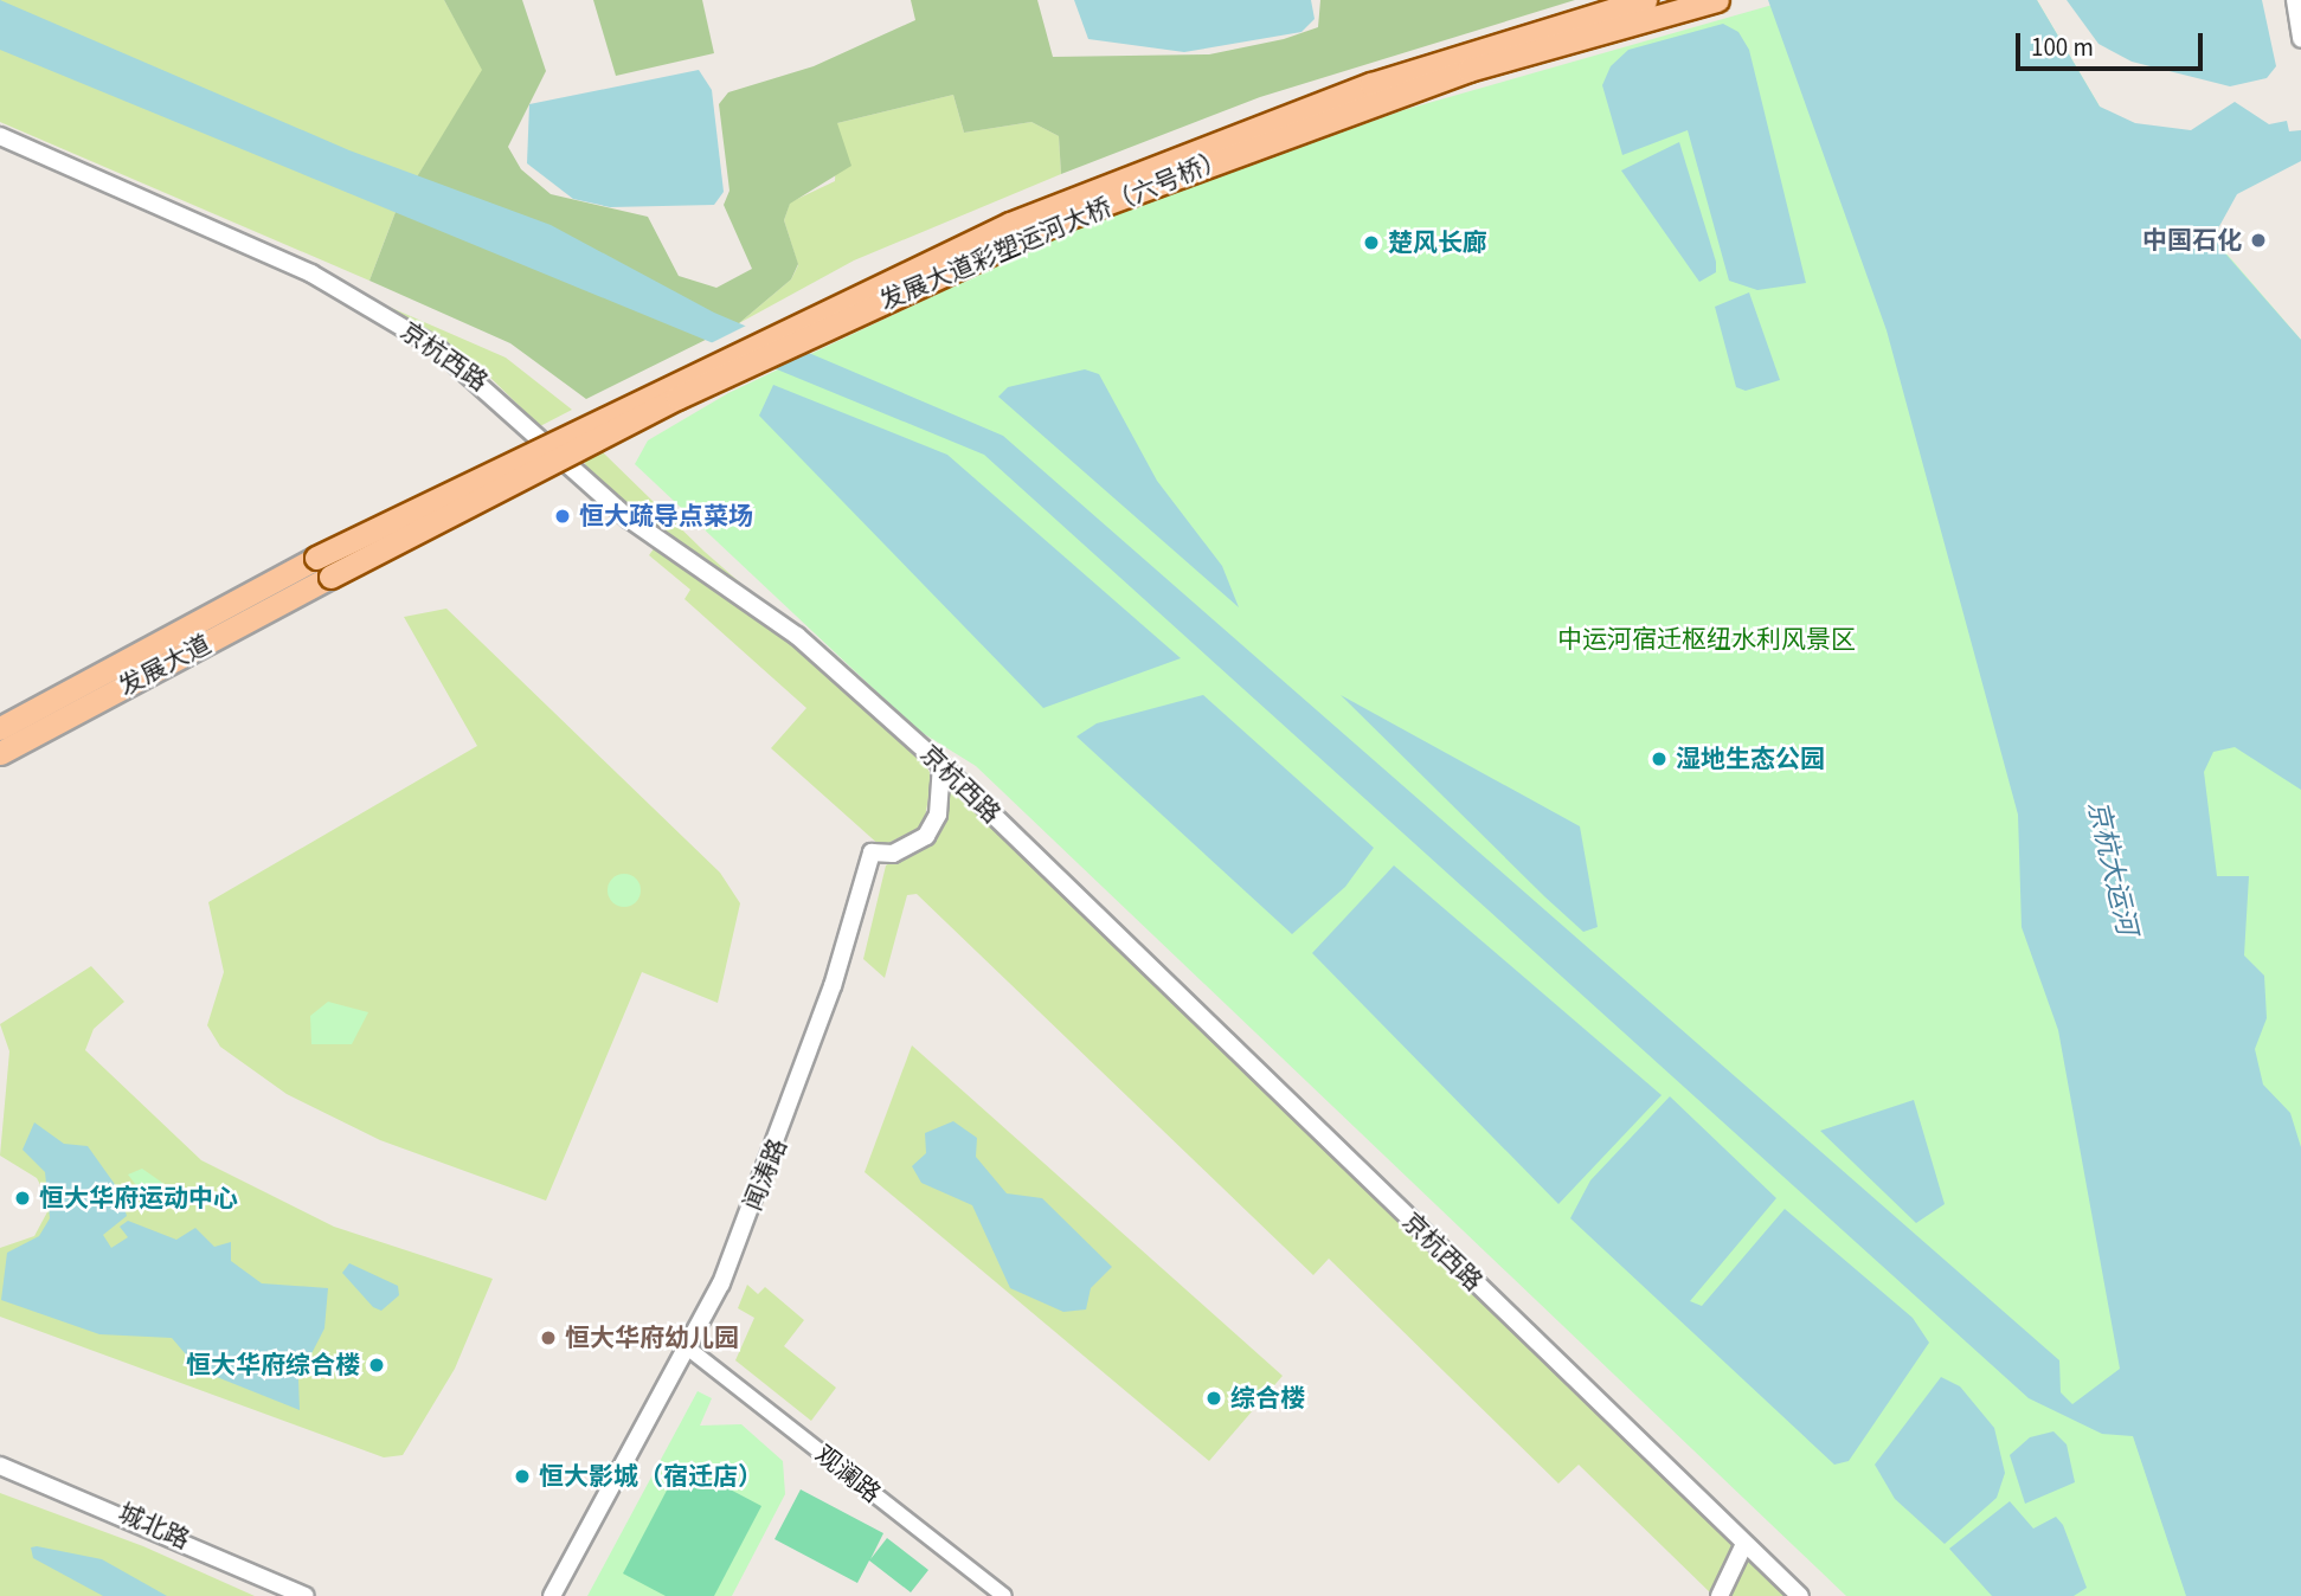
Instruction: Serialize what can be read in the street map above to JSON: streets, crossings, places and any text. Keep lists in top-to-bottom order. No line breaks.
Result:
{"streets":{"main road":["发展大道彩塑运河大桥（六号桥）","发展大道"],"street":["京杭西路","闻涛路","观澜路","城北路"]},"crossings":[["发展大道彩塑运河大桥（六号桥）","发展大道"],["京杭西路","闻涛路"],["闻涛路","观澜路"]],"water":["京杭大运河"],"parks":["中运河宿迁枢纽水利风景区"],"places":["中国石化","楚风长廊","恒大疏导点菜场","湿地生态公园","恒大华府运动中心","恒大华府幼儿园","恒大华府综合楼","综合楼","恒大影城（宿迁店）"],"scale_bar":"100 m"}
